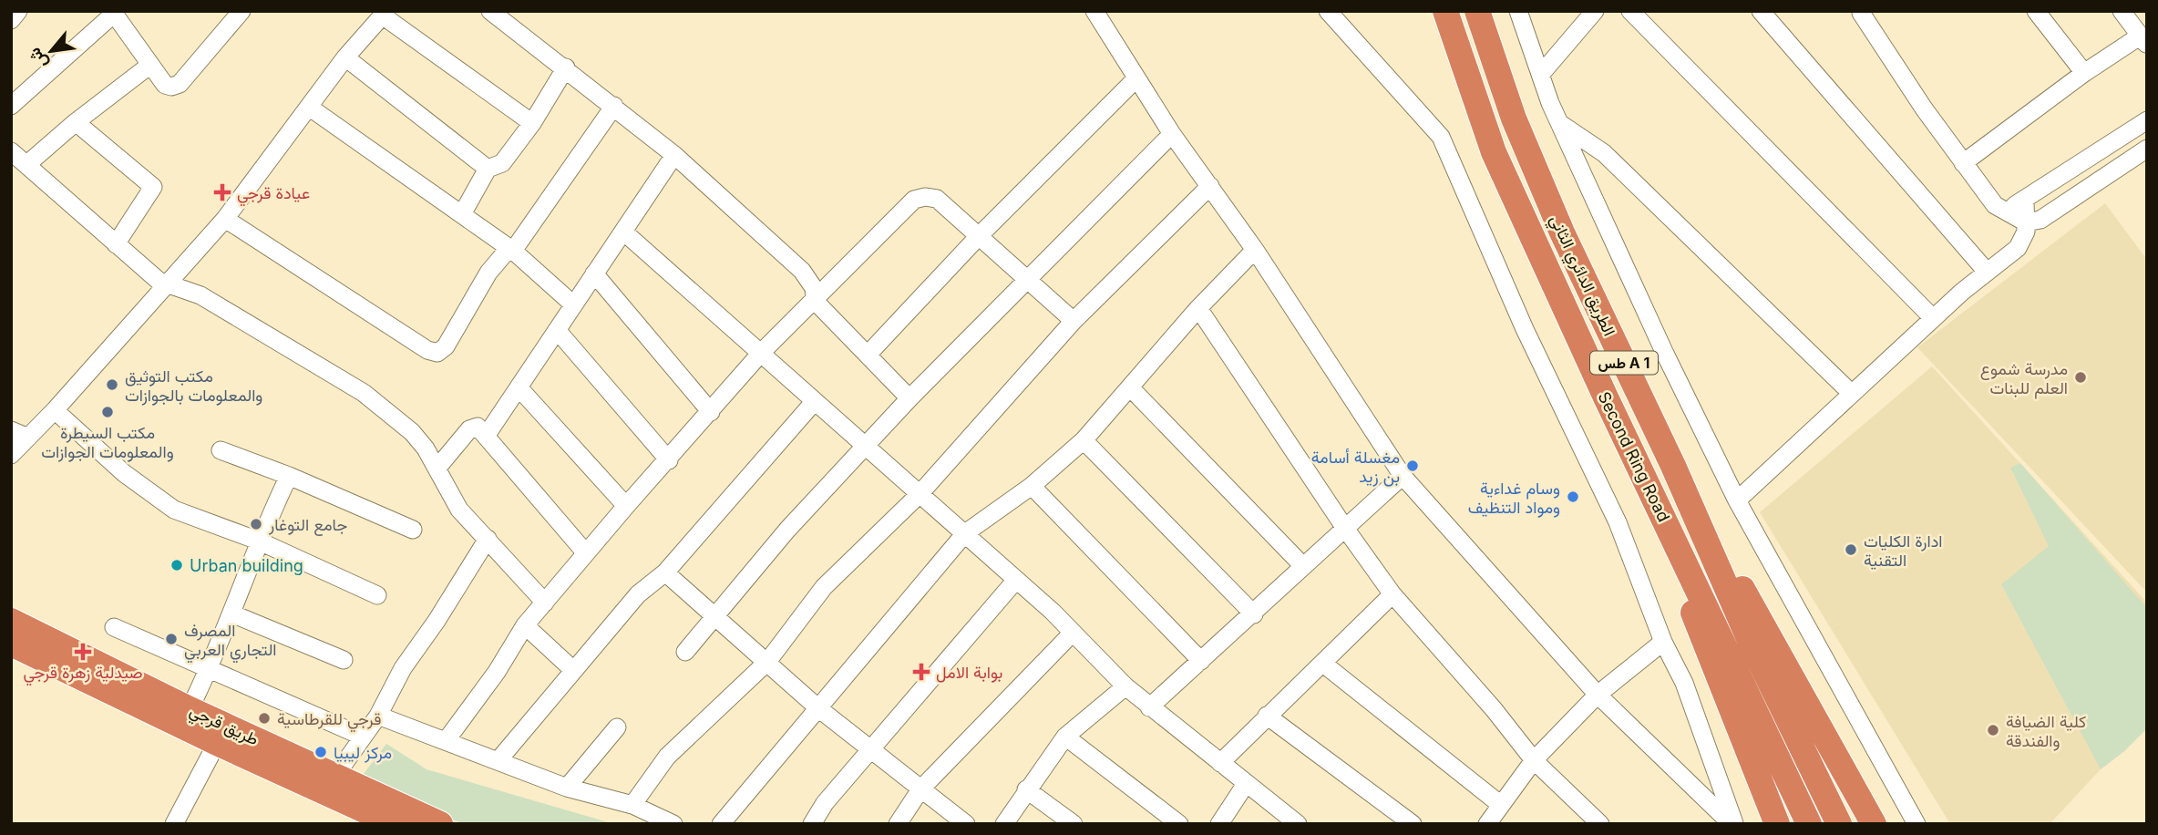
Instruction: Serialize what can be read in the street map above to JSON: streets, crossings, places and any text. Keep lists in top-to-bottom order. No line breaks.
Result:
{"streets":{"highway":["الطريق الدائري الثاني","طس A 1","Second Ring Road","طريق قرجي"]},"places":{"health":["عيادة قرجي","صيدلية زهرة قرجي","بوابة الامل"],"other":["مدرسة شموع العلم للبنات","مكتب التوثيق والمعلومات بالجوازات","مكتب السيطرة والمعلومات الجوازات","مغسلة أسامة بن زيد","وسام غداءية ومواد التنظيف","جامع التوغار","ادارة الكليات التقنية","Urban building","المصرف التجاري العربي","قرجي للقرطاسية","كلية الضيافة والفندقة","مركز ليبيا"]},"north":"bottom left"}
